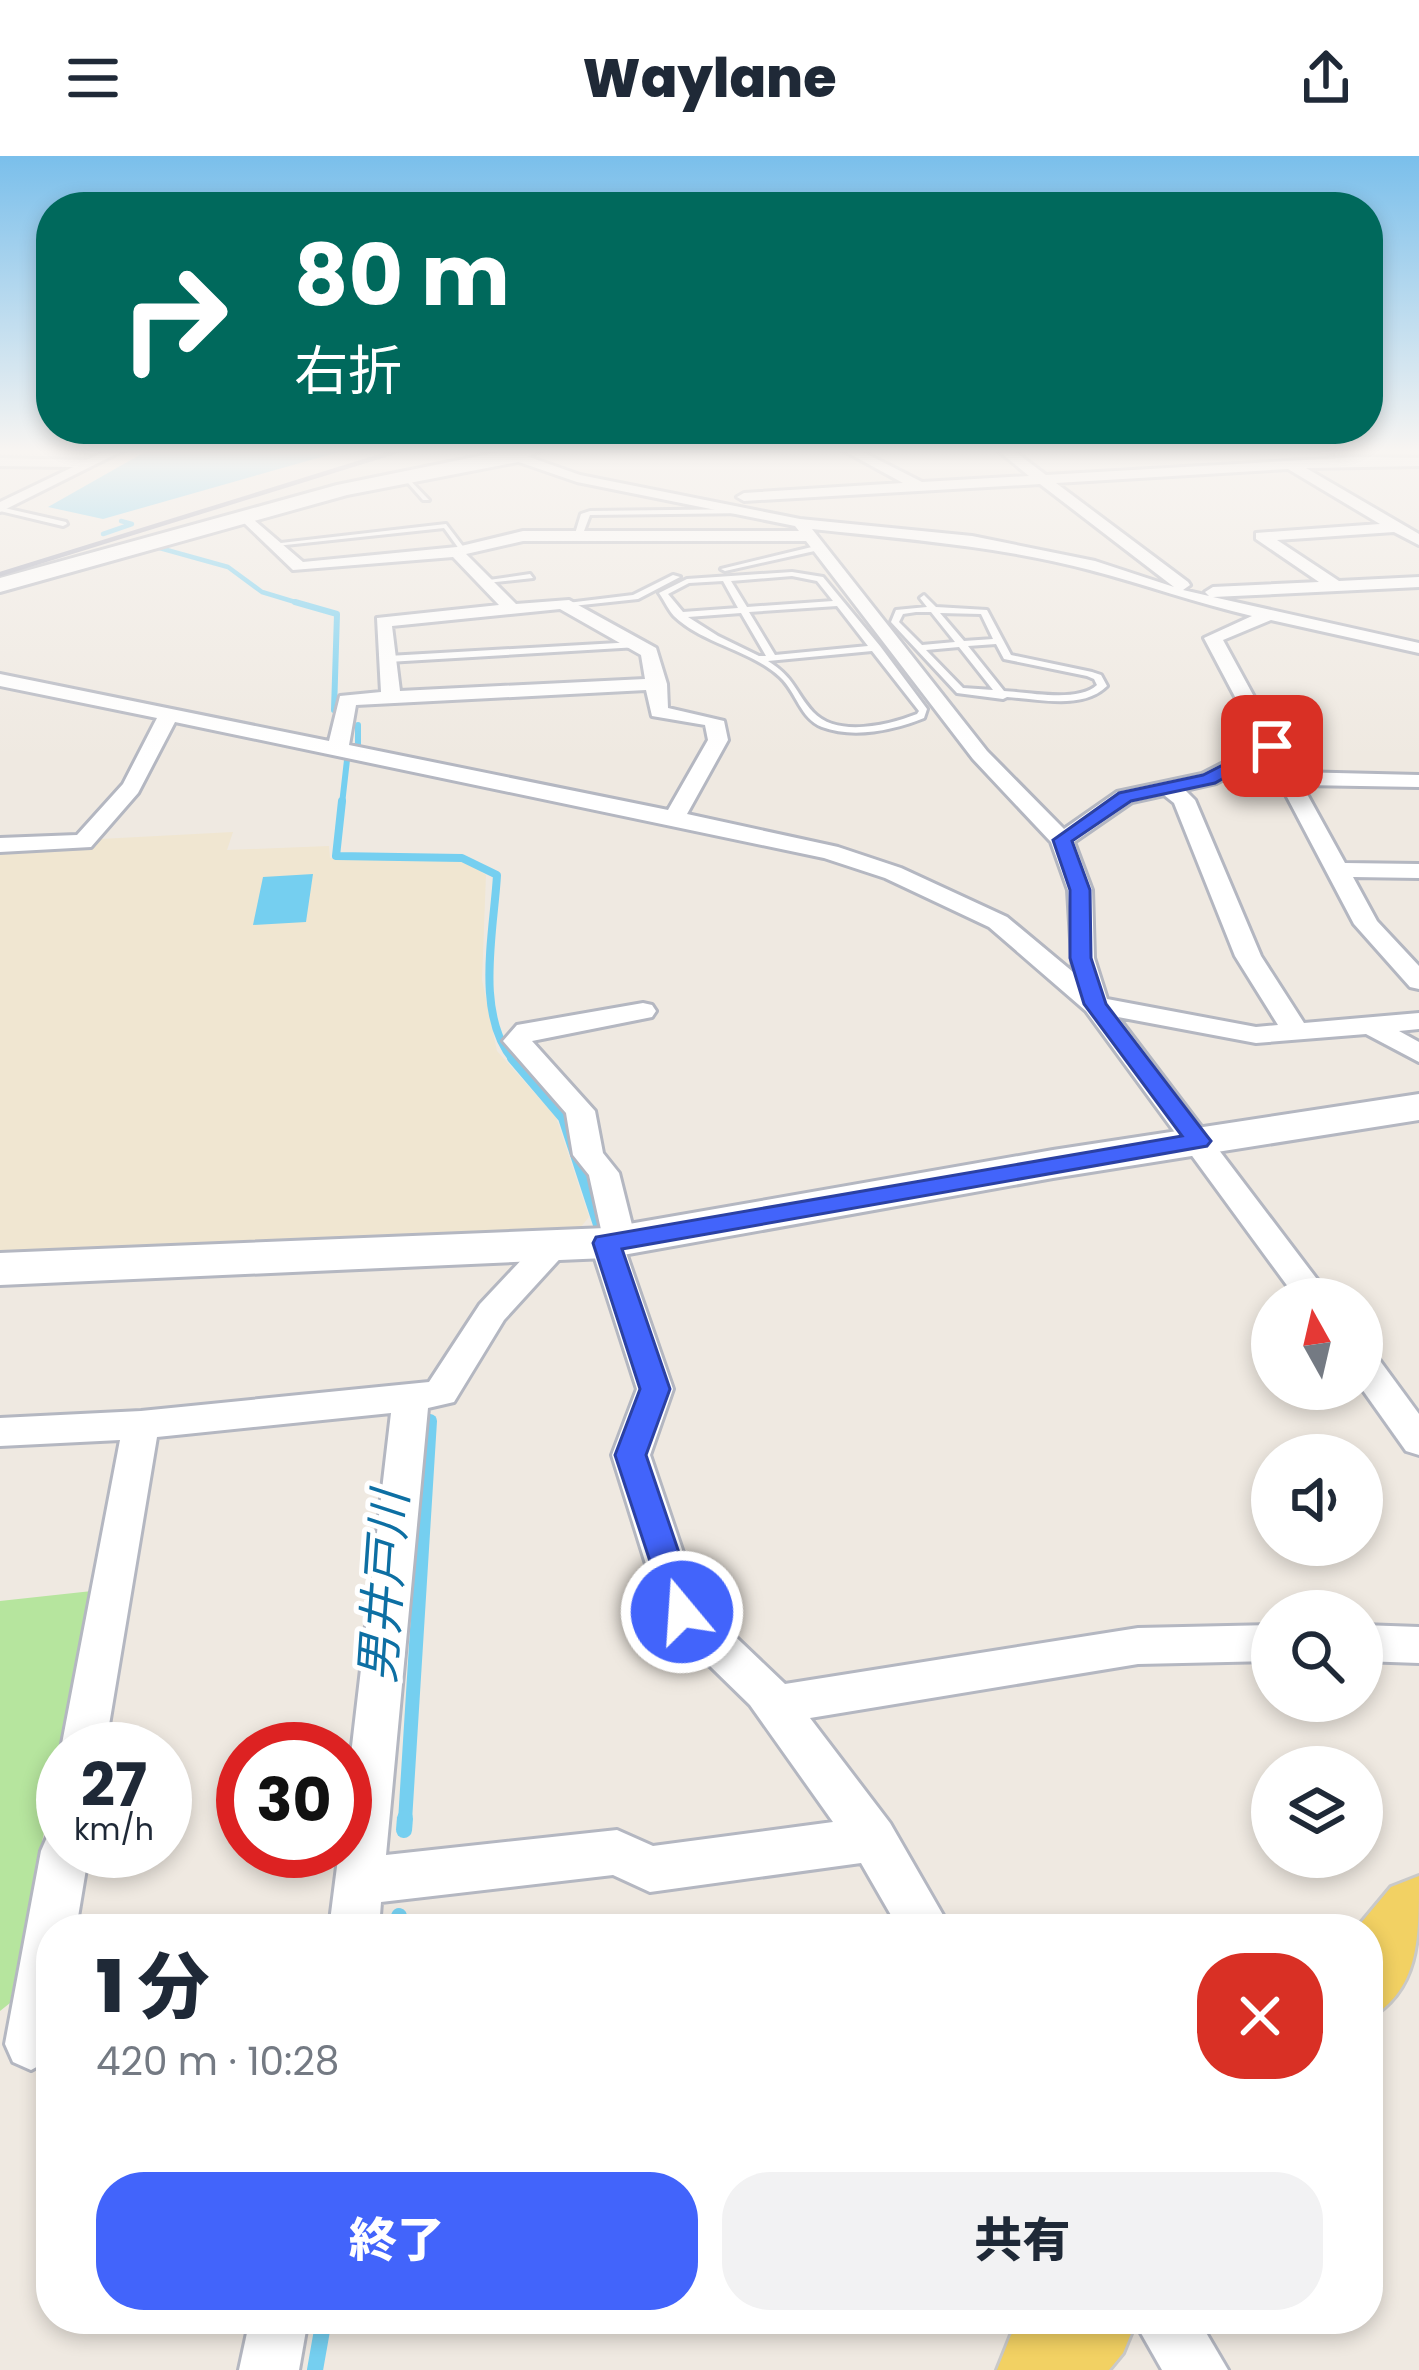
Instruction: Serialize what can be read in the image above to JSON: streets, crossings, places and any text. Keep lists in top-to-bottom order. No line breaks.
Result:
{"water":["男井戸川"],"north":"top","page":{"header":"Waylane","turn":["80 m","右折"],"speed":"27 km/h","limit":"30","heading":["1 分","420 m · 10:28"],"buttons":["終了","共有"]}}
